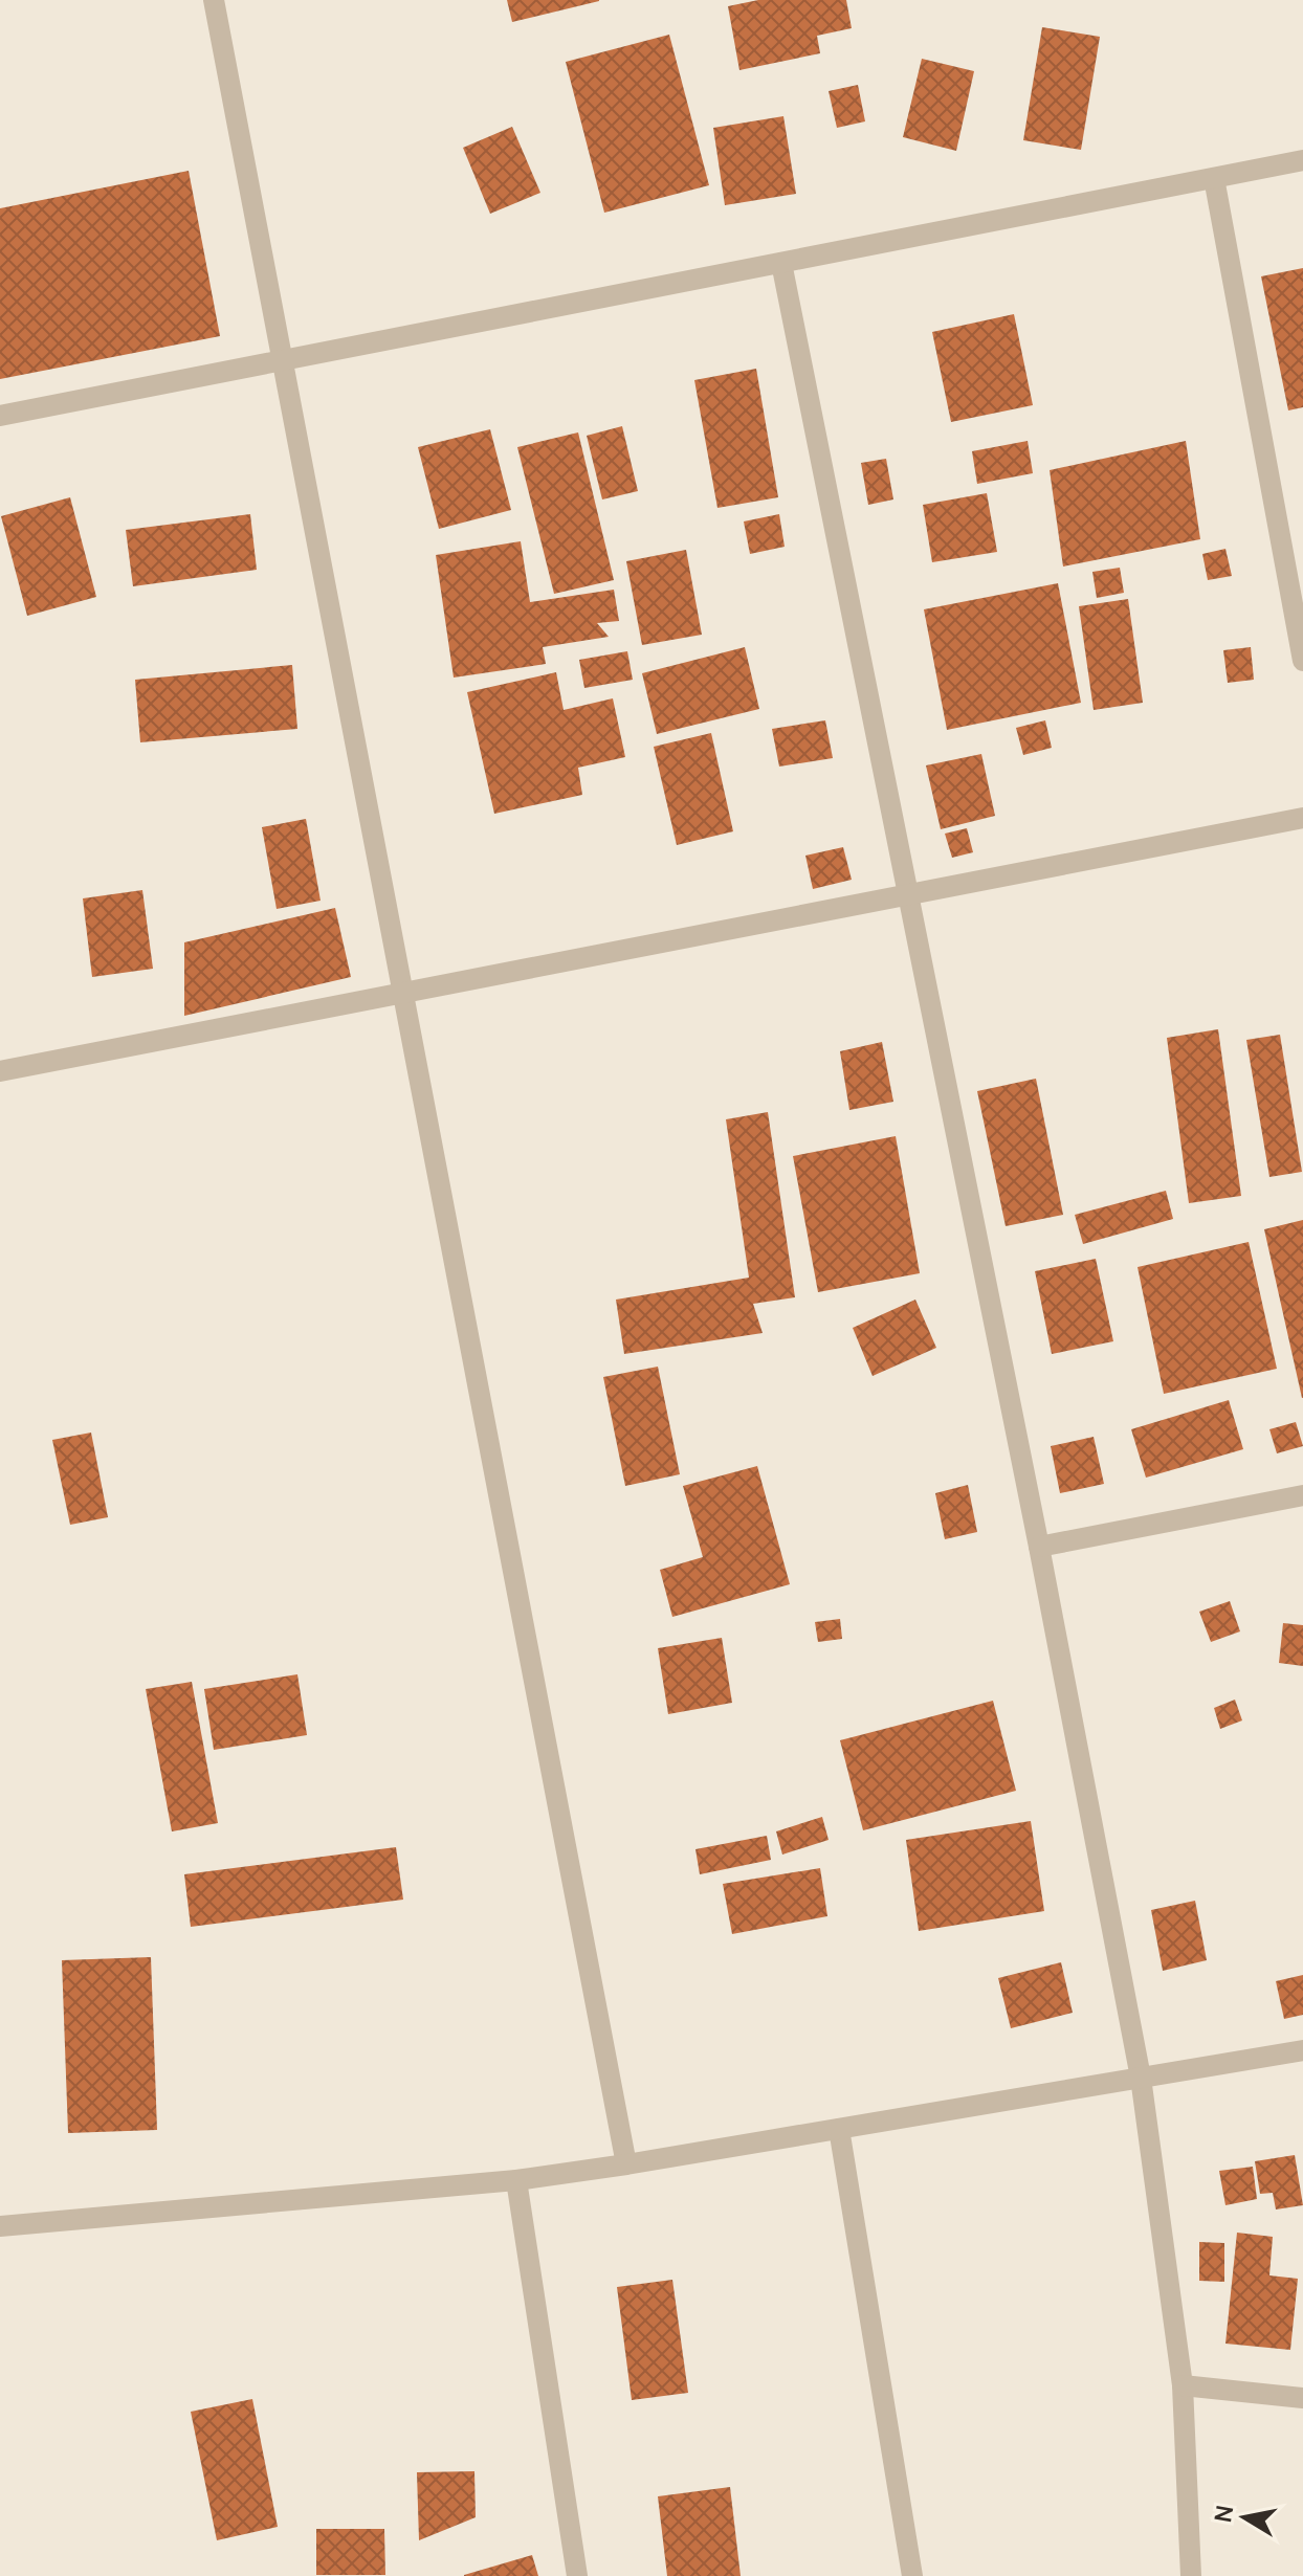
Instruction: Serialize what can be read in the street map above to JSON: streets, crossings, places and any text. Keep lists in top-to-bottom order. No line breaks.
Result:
{"north":"left"}
